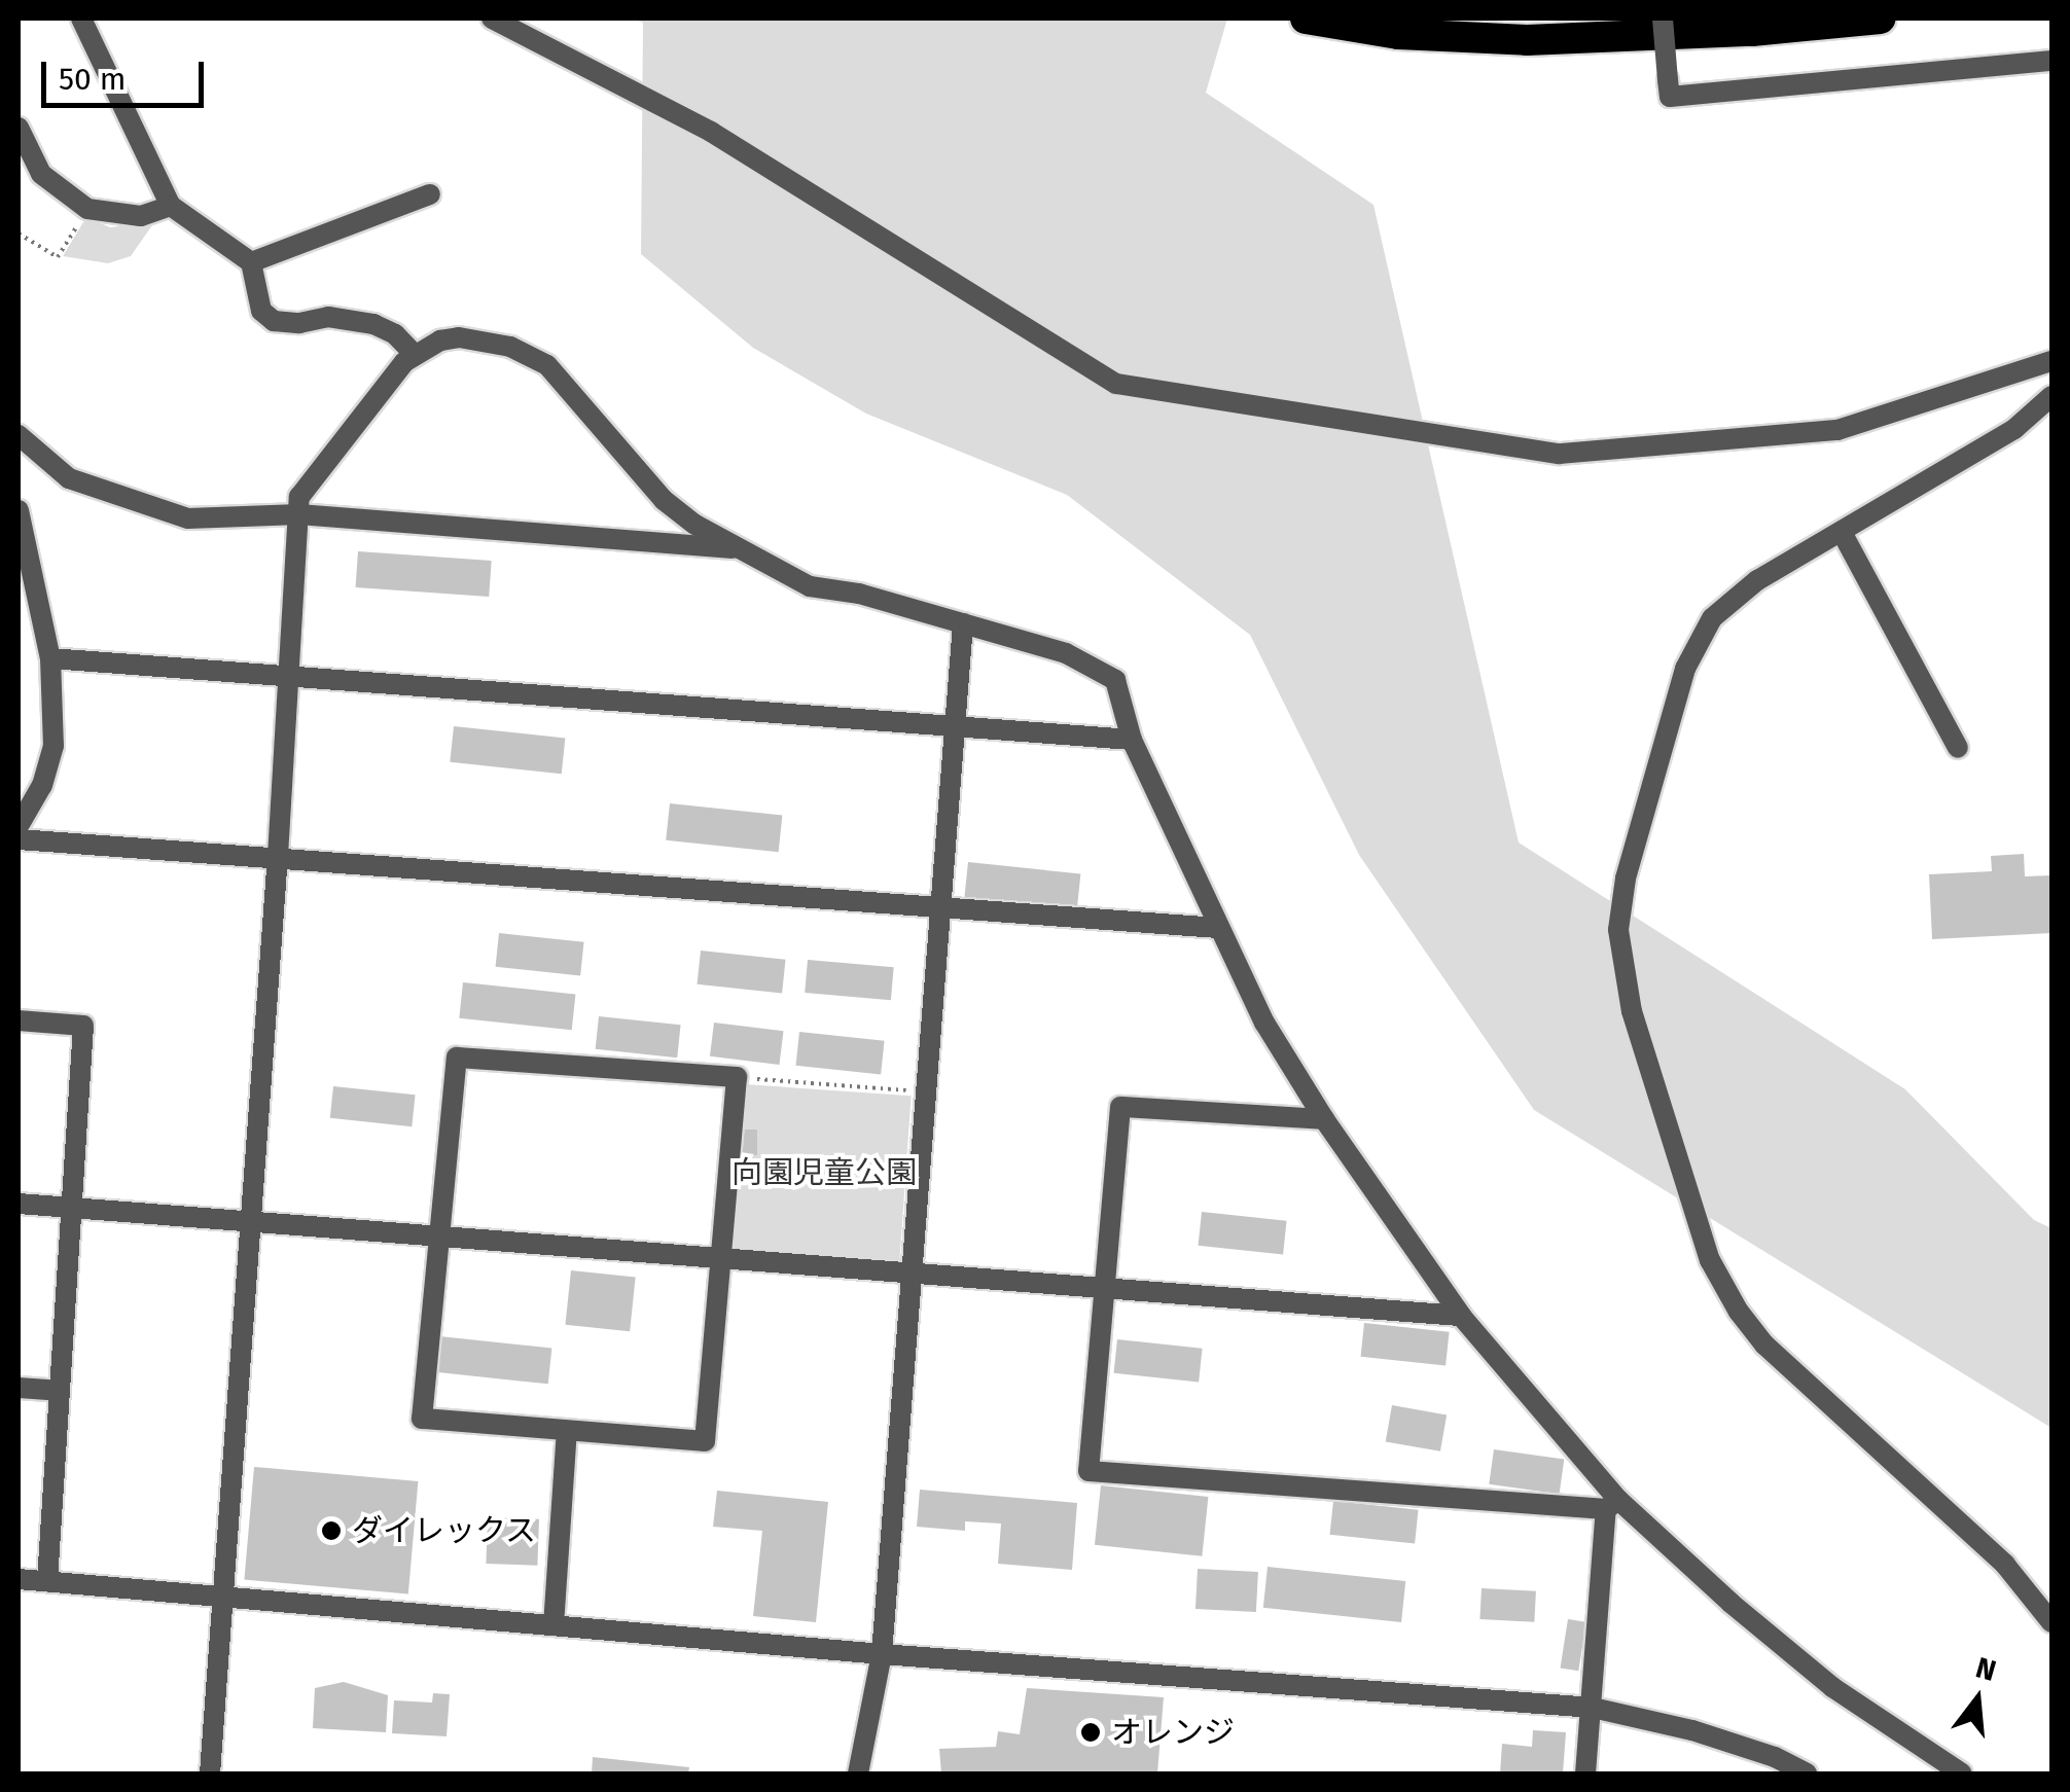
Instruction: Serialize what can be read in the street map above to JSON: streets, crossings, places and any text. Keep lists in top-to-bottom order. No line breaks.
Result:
{"parks":["向園児童公園"],"places":["ダイレックス","オレンジ"],"scale_bar":"50 m","north":"top"}
